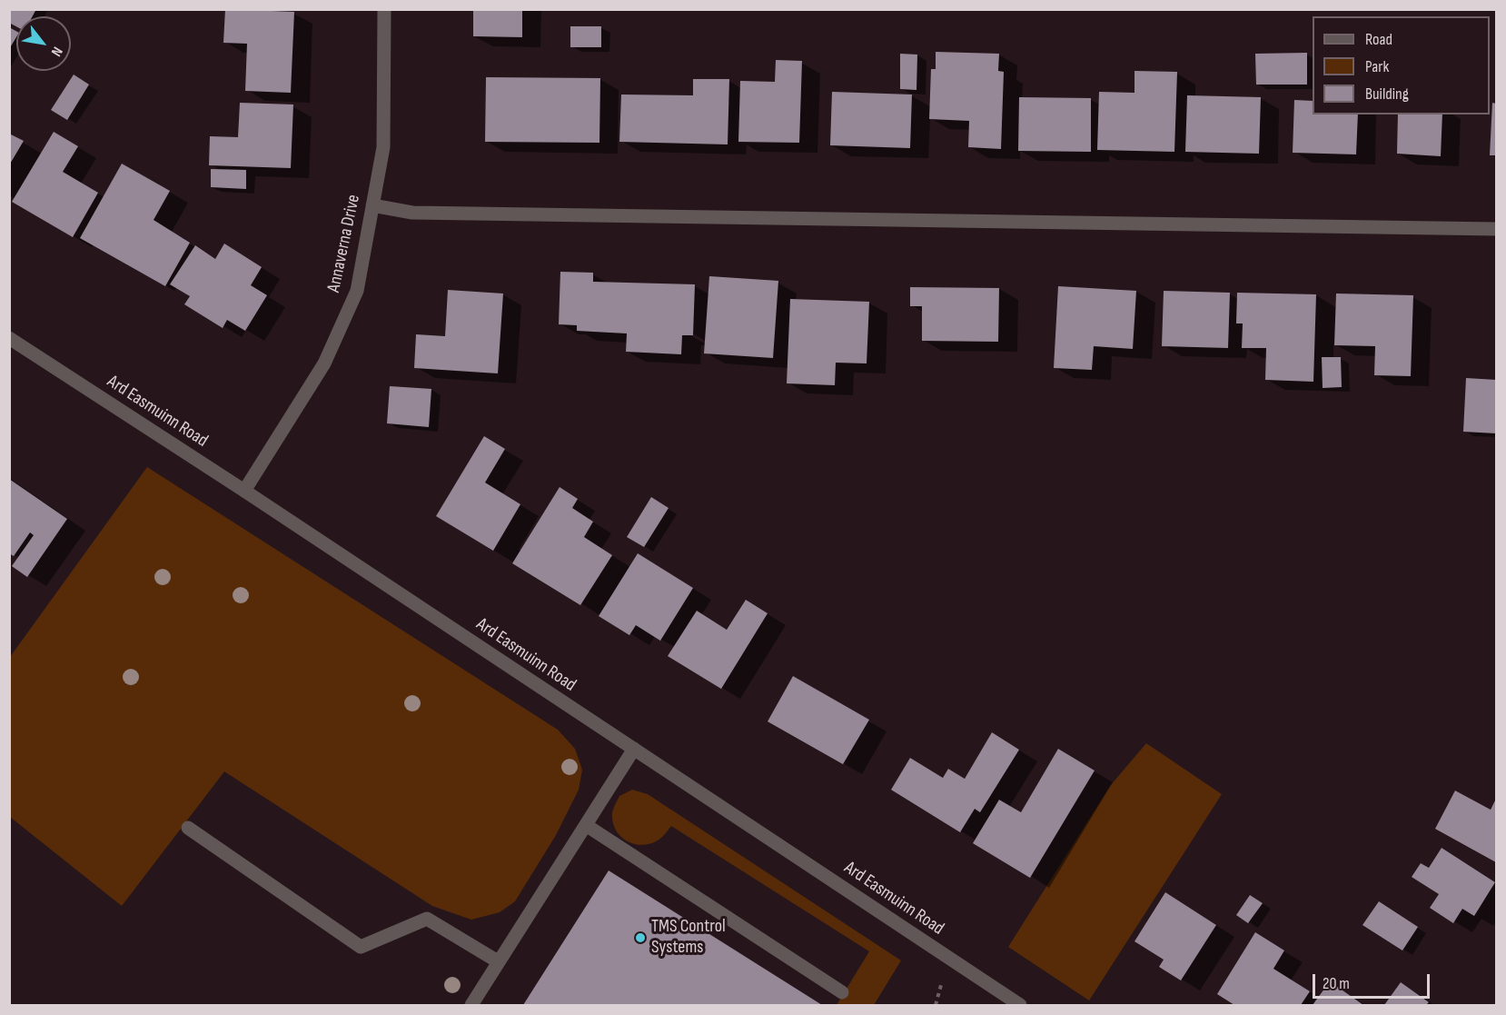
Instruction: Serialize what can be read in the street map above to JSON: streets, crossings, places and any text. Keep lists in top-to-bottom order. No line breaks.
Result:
{"streets":{"street":["Annaverna Drive","Ard Easmuinn Road"]},"crossings":[["Annaverna Drive","Ard Easmuinn Road"]],"places":["TMS Control Systems"],"legend":["Road","Park","Building"],"scale_bar":"20 m","north":"bottom right"}
